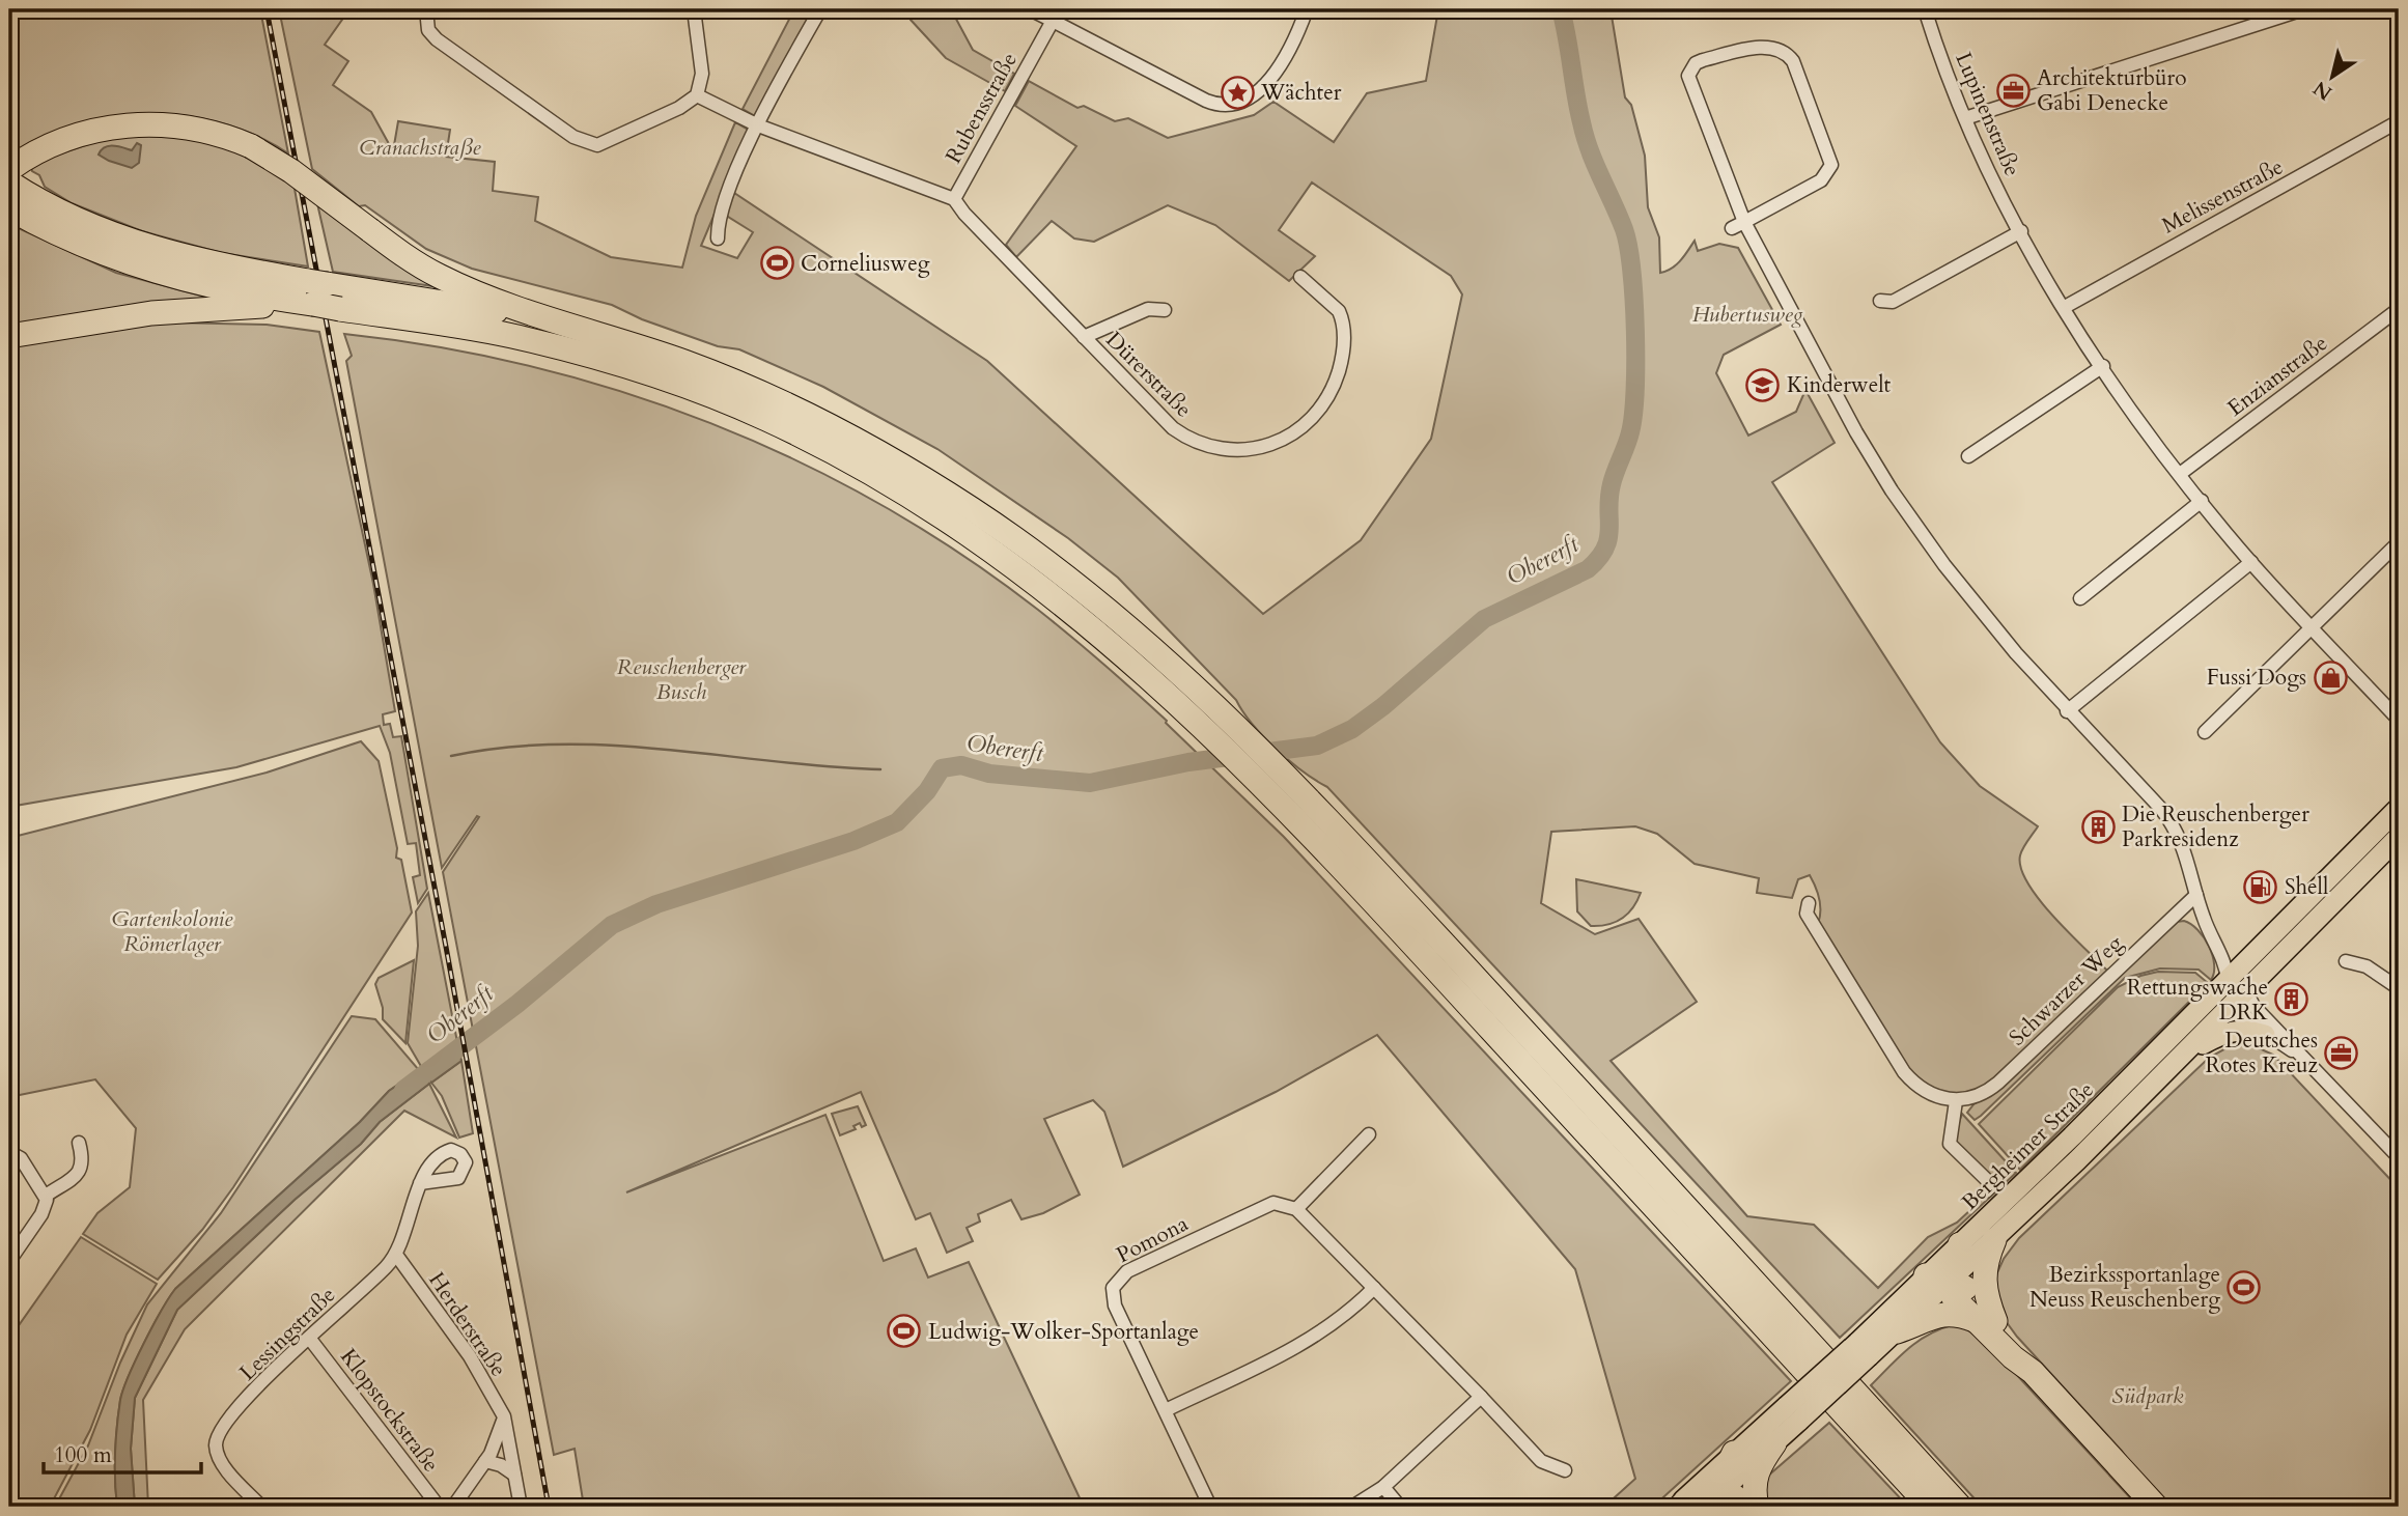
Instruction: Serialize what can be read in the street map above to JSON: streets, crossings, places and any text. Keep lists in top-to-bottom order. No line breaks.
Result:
{"streets":{"main road":["Bergheimer Straße"],"street":["Rubensstraße","Lupinenstraße","Melissenstraße","Dürerstraße","Enzianstraße","Schwarzer Weg","Pomona","Herderstraße","Lessingstraße","Klopstockstraße"]},"crossings":[["Rubensstraße","Dürerstraße"],["Lupinenstraße","Melissenstraße"],["Lupinenstraße","Enzianstraße"],["Herderstraße","Lessingstraße"],["Lessingstraße","Klopstockstraße"]],"water":["Obererft"],"parks":["Cranachstraße","Hubertusweg","Reuschenberger Busch","Gartenkolonie Römerlager","Südpark"],"places":{"office":["Architekturbüro Gabi Denecke","Deutsches Rotes Kreuz"],"place":["Wächter"],"sports":["Corneliusweg","Bezirkssportanlage Neuss Reuschenberg","Ludwig-Wolker-Sportanlage"],"school or university":["Kinderwelt"],"shop":["Fussi Dogs"],"building":["Die Reuschenberger Parkresidenz","Rettungswache DRK"],"fuel station":["Shell"]},"scale_bar":"100 m","north":"bottom left"}
